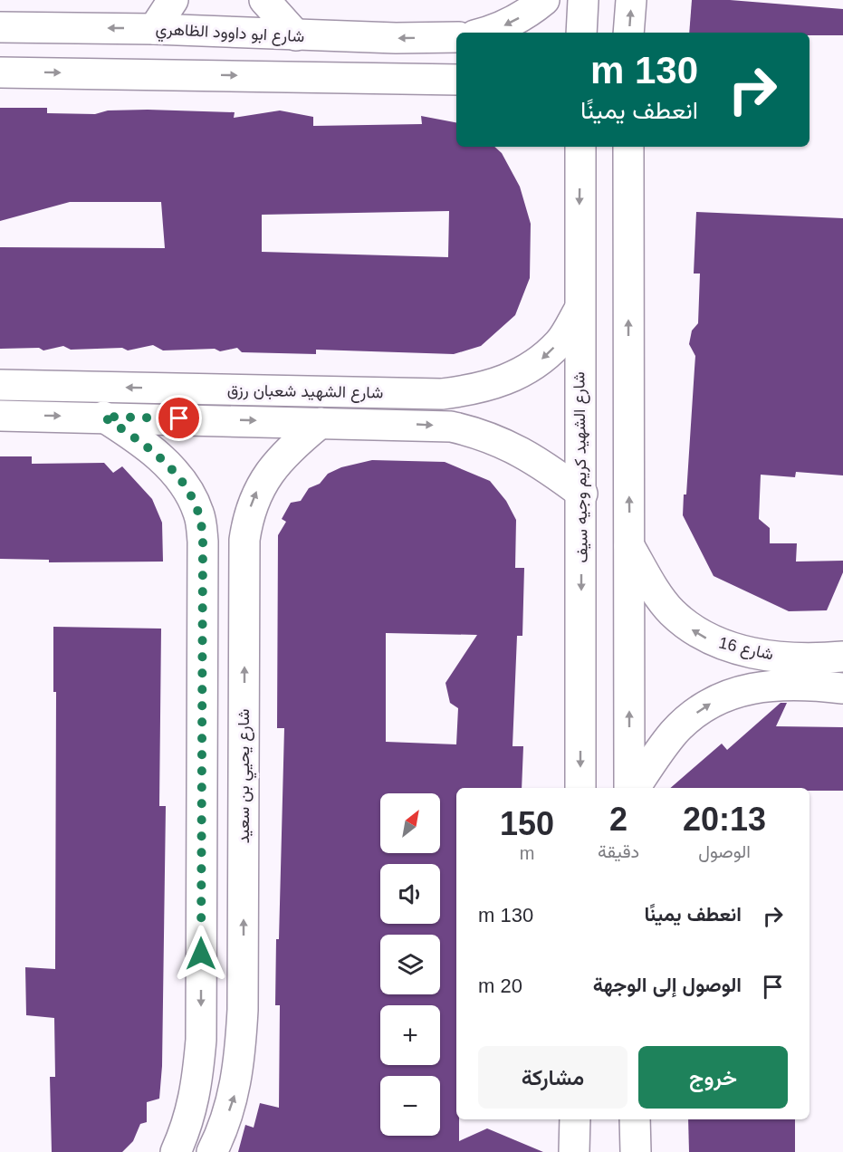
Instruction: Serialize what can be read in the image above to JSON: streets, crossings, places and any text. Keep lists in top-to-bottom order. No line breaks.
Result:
{"streets":{"street":["شارع ابو داوود الظاهري","شارع الشهيد شعبان رزق","شارع الشهيد كريم وجيه سيف","شارع 16","شارع يحيي بن سعيد"]},"crossings":[["شارع الشهيد شعبان رزق","شارع الشهيد كريم وجيه سيف"],["شارع الشهيد شعبان رزق","شارع يحيي بن سعيد"]],"north":"top right","page":{"turn":["130 m","انعطف يمينًا"],"eta":["20:13","الوصول","2","دقيقة","150","m"],"map_buttons":["+","−"],"list":[{"name":"انعطف يمينًا","value":"130 m"},{"name":"الوصول إلى الوجهة","value":"20 m"}],"buttons":["خروج","مشاركة"]}}
